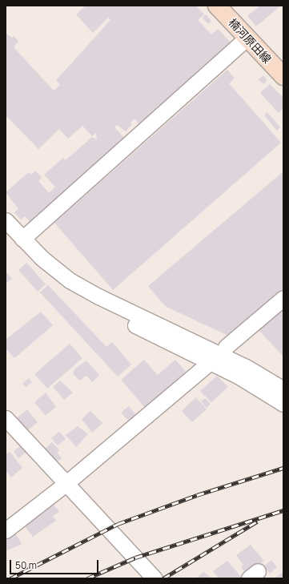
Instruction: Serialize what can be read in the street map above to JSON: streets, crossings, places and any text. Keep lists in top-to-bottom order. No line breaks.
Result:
{"streets":{"main road":["楠河原田線"]},"scale_bar":"50 m"}
